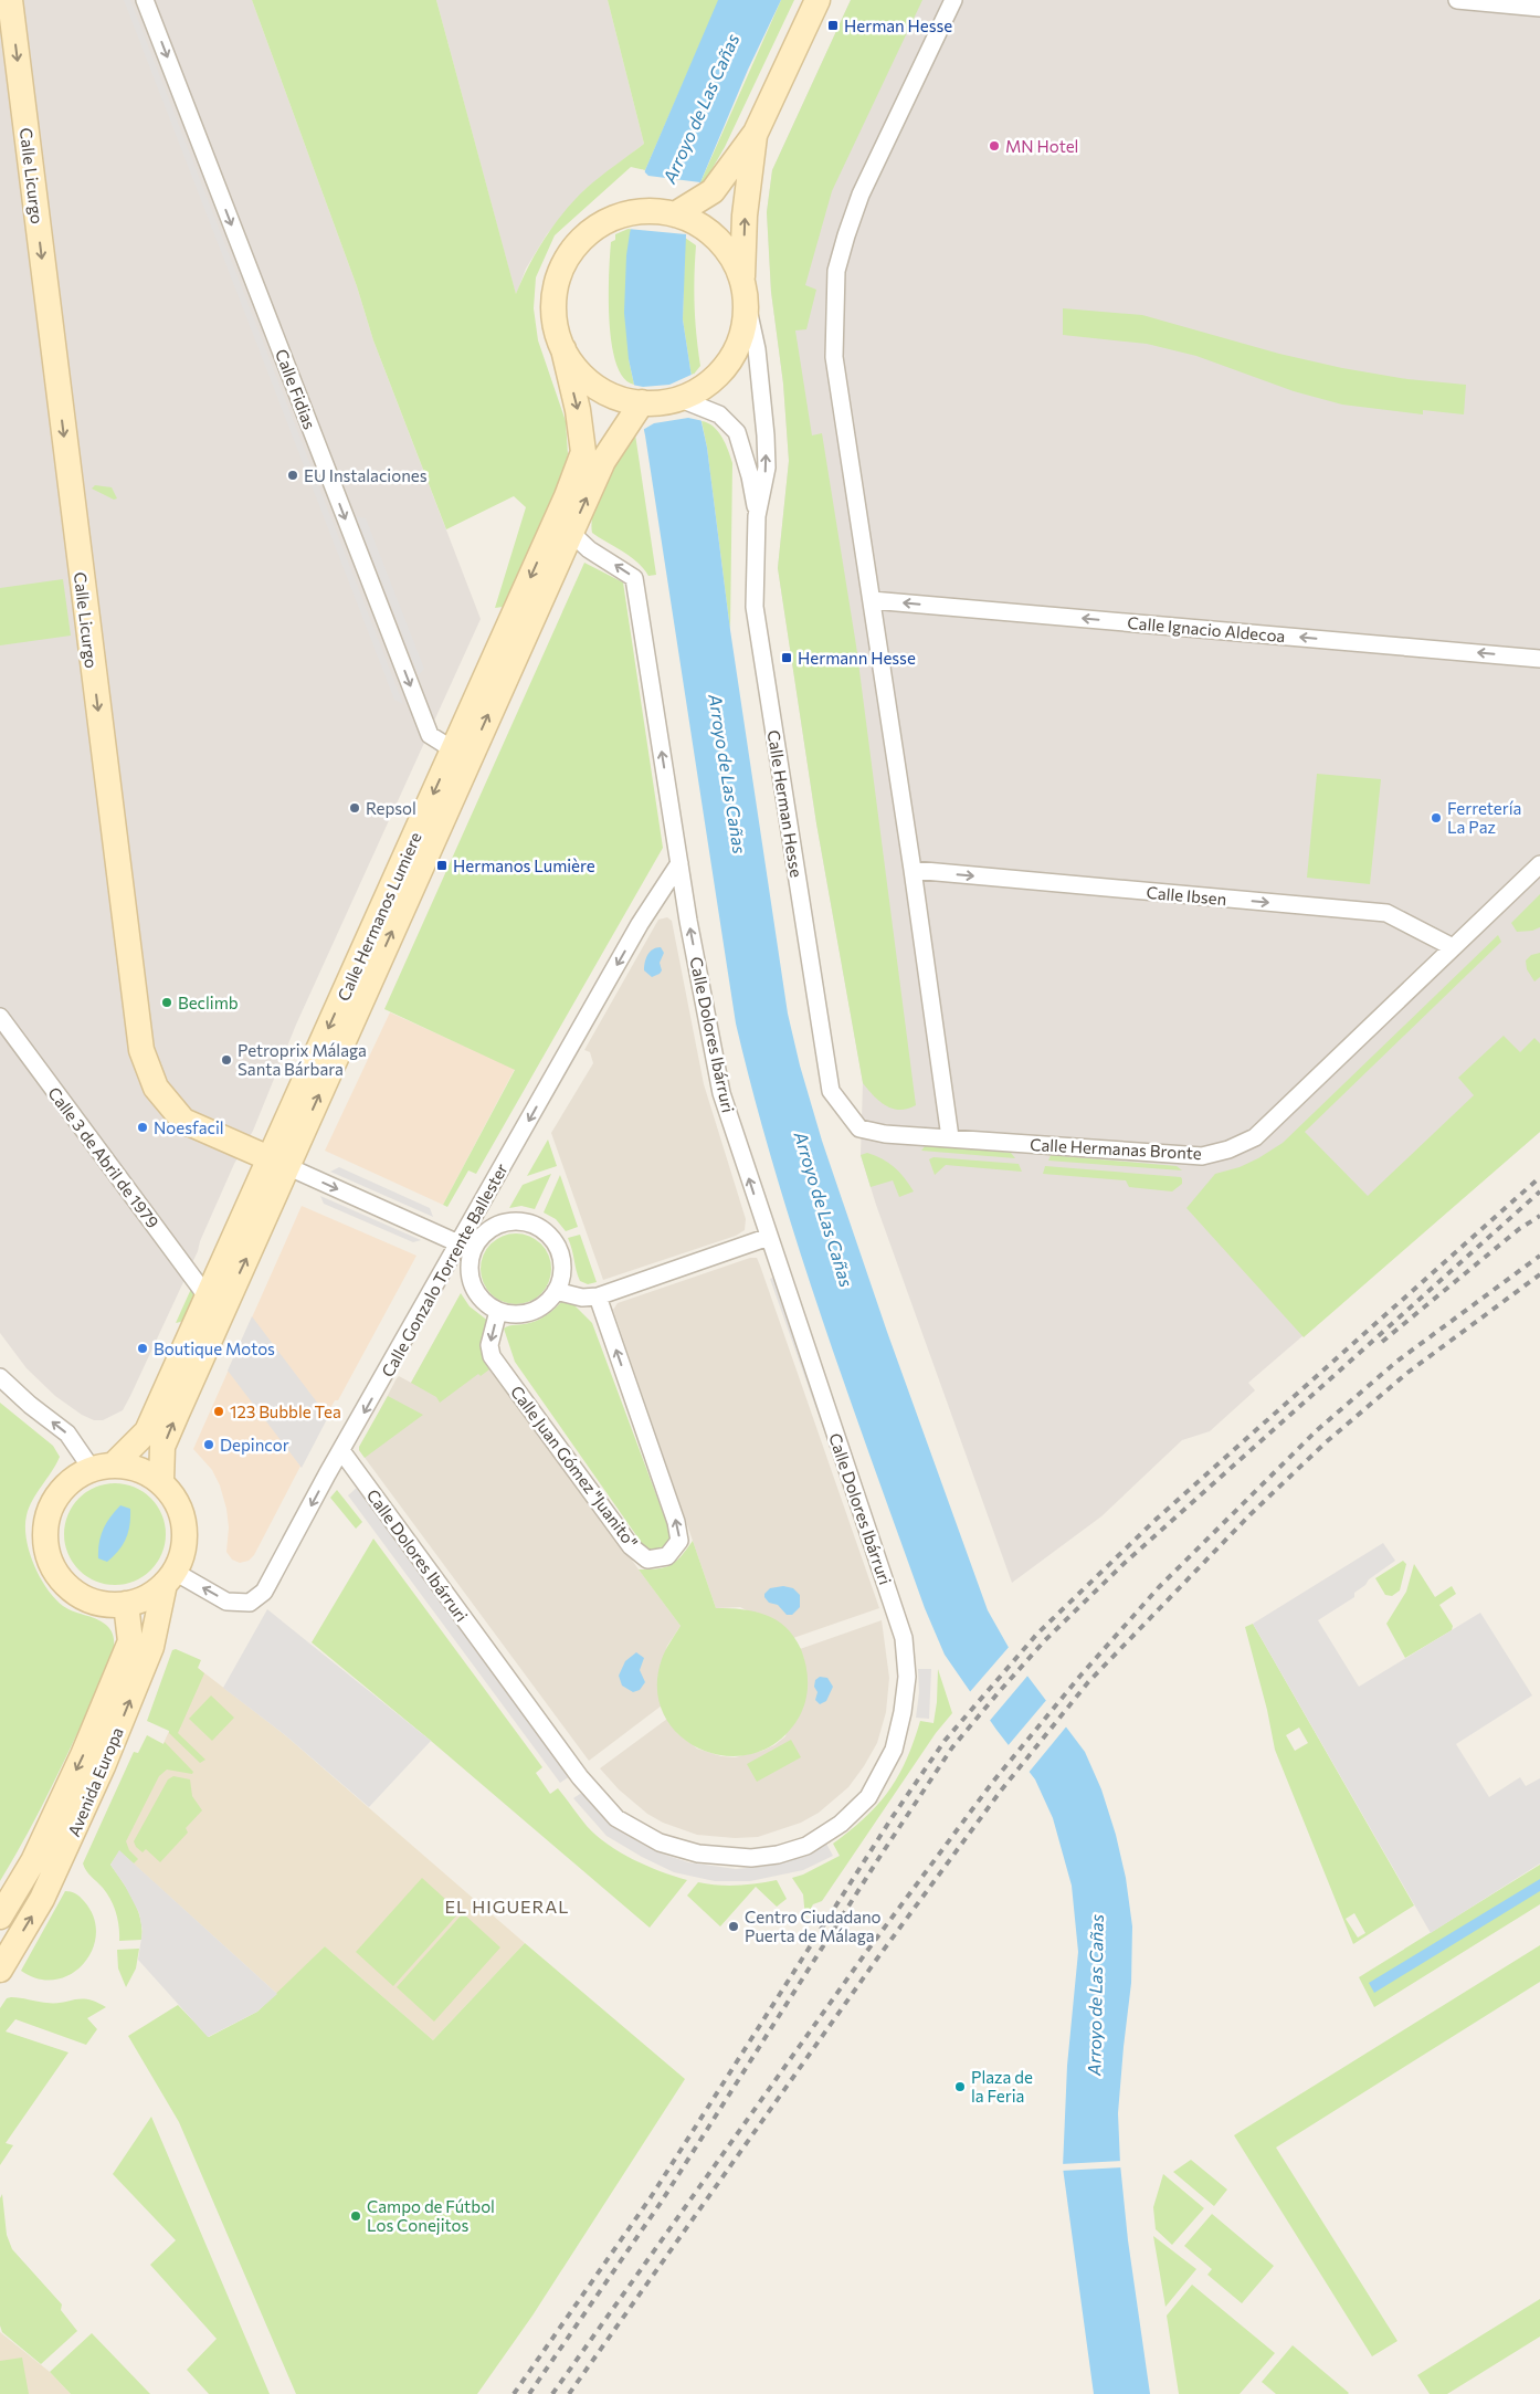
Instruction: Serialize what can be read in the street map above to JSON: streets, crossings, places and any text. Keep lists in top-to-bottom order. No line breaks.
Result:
{"streets":{"main road":["Calle Licurgo","Calle Herman Hesse","Calle Hermanos Lumiere","Avenida Europa"],"street":["Calle Fidias","Calle Ignacio Aldecoa","Calle Ibsen","Calle Dolores Ibárruri","Calle Hermanas Bronte","Calle 3 de Abril de 1979","Calle Gonzalo Torrente Ballester","Calle Juan Gómez \"Juanito\""]},"crossings":[["Calle Licurgo","Calle Hermanos Lumiere"],["Calle Fidias","Calle Hermanos Lumiere"],["Calle Herman Hesse","Calle Hermanos Lumiere"],["Calle Herman Hesse","Calle Hermanas Bronte"],["Calle Ibsen","Calle Hermanas Bronte"],["Calle Hermanos Lumiere","Calle Dolores Ibárruri"],["Calle Hermanos Lumiere","Calle 3 de Abril de 1979"],["Calle Hermanos Lumiere","Calle Gonzalo Torrente Ballester"],["Calle Hermanos Lumiere","Avenida Europa"],["Calle Dolores Ibárruri","Calle Gonzalo Torrente Ballester"],["Calle Gonzalo Torrente Ballester","Calle Juan Gómez \"Juanito\""],["Calle Gonzalo Torrente Ballester","Avenida Europa"]],"one_way":["Calle Licurgo","Calle Fidias","Calle Ignacio Aldecoa","Calle Ibsen","Calle Dolores Ibárruri","Calle Gonzalo Torrente Ballester"],"districts":["EL HIGUERAL"],"water":["Arroyo de Las Cañas"],"places":{"transit":["Herman Hesse","Hermann Hesse","Hermanos Lumière"],"other":["MN Hotel","EU Instalaciones","Repsol","Ferretería La Paz","Beclimb","Petroprix Málaga Santa Bárbara","Noesfacil","Boutique Motos","123 Bubble Tea","Depincor","Centro Ciudadano Puerta de Málaga","Plaza de la Feria","Campo de Fútbol Los Conejitos"]}}
